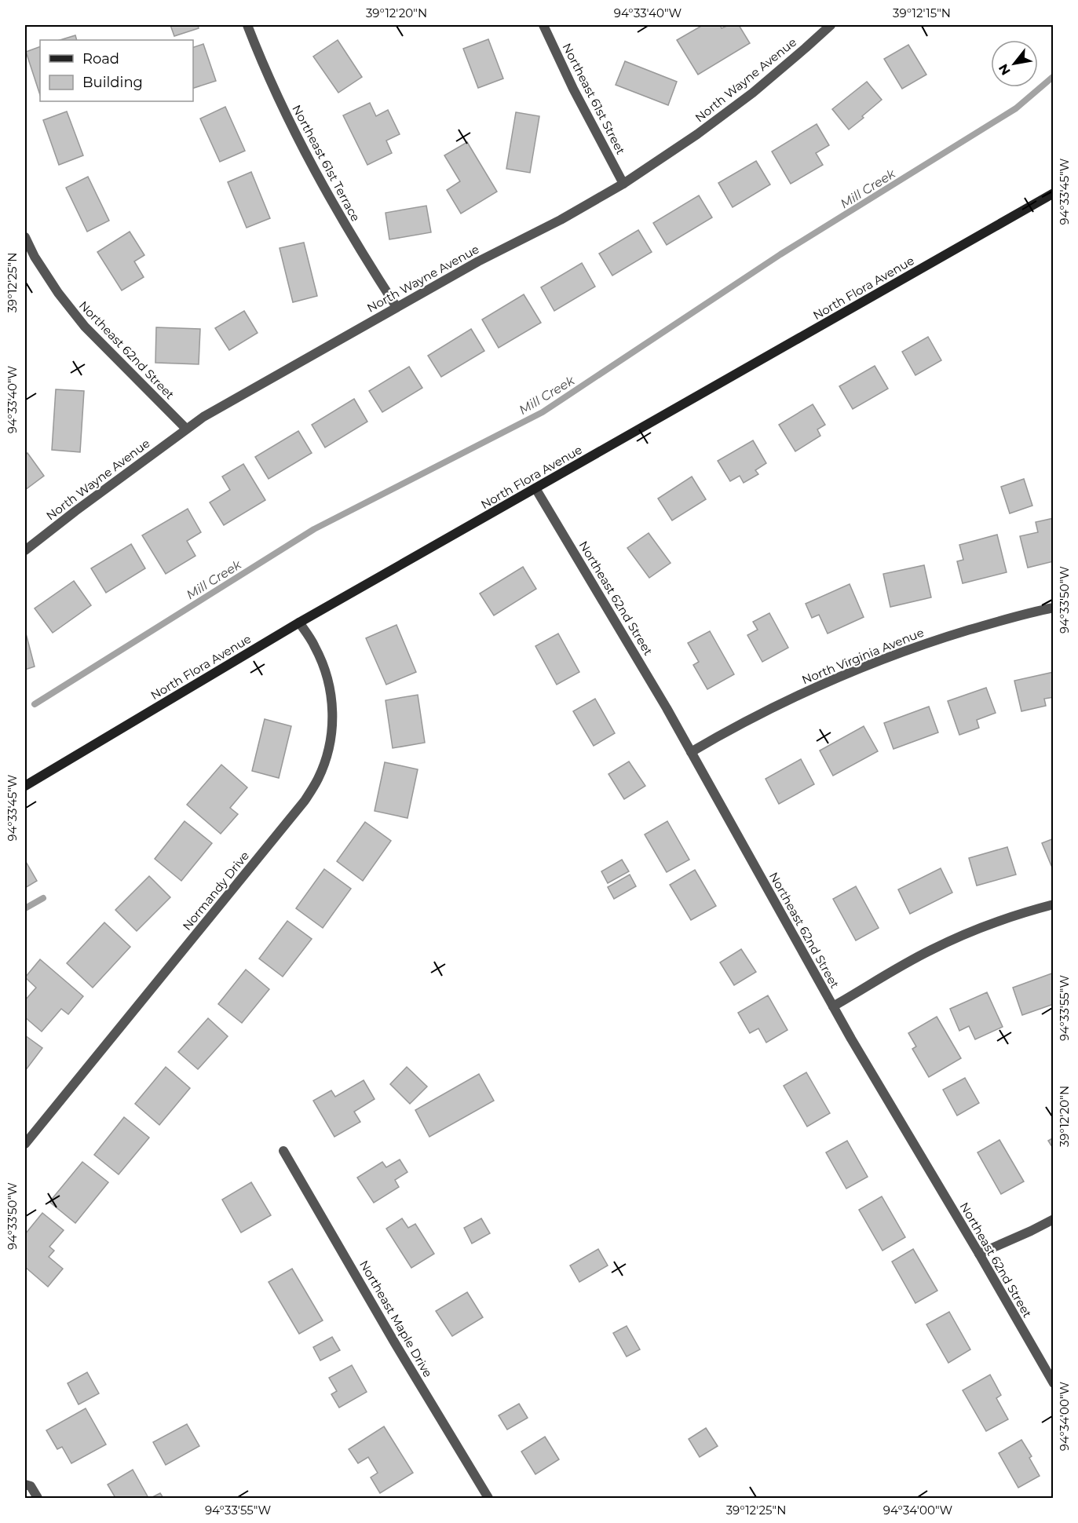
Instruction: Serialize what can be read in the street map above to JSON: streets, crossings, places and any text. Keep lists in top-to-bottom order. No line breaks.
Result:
{"streets":{"street":["North Wayne Avenue","Northeast 61st Street","Northeast 61st Terrace","North Flora Avenue","Northeast 62nd Street","North Virginia Avenue","Normandy Drive","Northeast Maple Drive"]},"crossings":[["North Wayne Avenue","Northeast 61st Street"],["North Wayne Avenue","Northeast 61st Terrace"],["North Wayne Avenue","Northeast 62nd Street"],["North Flora Avenue","Northeast 62nd Street"],["North Flora Avenue","Normandy Drive"],["Northeast 62nd Street","North Virginia Avenue"]],"water":["Mill Creek"],"legend":["Road","Building"],"north":"bottom left","coordinates":["39°12'20\"N","94°33'40\"W","39°12'15\"N","94°33'45\"W","39°12'25\"N","94°33'50\"W","94°33'55\"W","94°34'00\"W"]}
